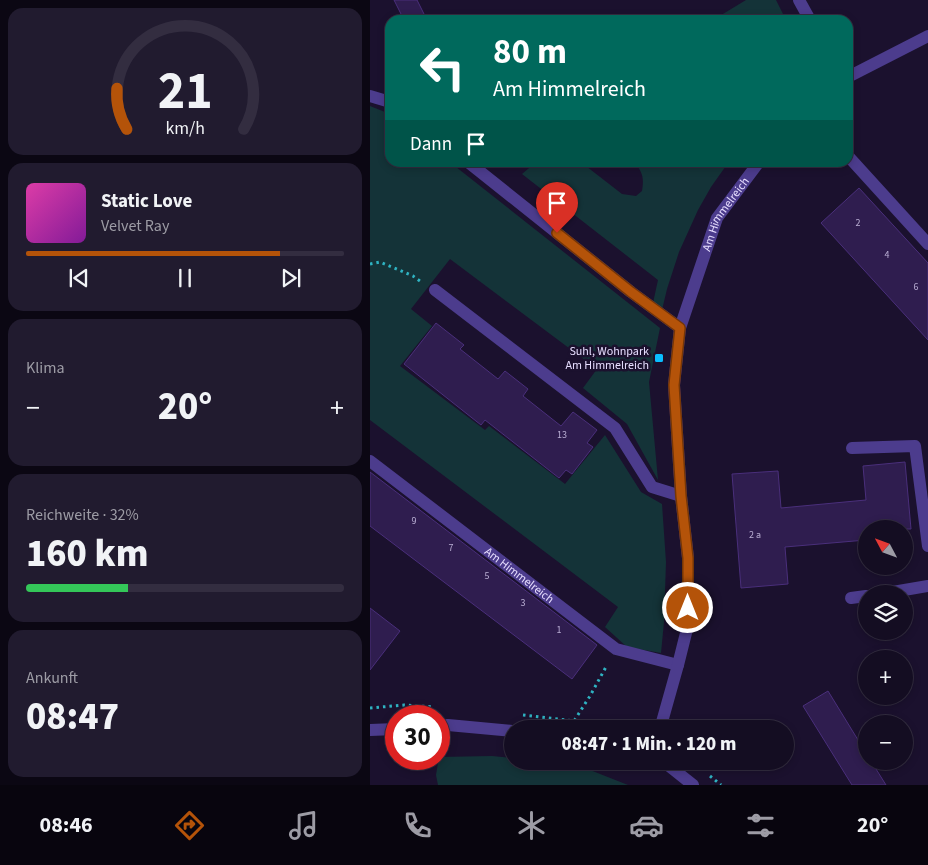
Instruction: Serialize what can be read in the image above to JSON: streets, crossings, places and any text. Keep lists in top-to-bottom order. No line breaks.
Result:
{"streets":{"street":["Am Himmelreich"]},"places":{"transit":["Suhl, Wohnpark Am Himmelreich"]},"house_numbers":["2","4","6","13","9","2 a","7","5","3","1"],"north":"top left","page":{"turn":["80 m","Am Himmelreich"],"then":"Dann","song":["Static Love","Velvet Ray"],"tile":["Klima",["Reichweite · 32%","160 km"],["Ankunft","08:47"]],"heat":["−","20°","+"],"map_buttons":["+","−"],"limit":"30","trip":"08:47 · 1 Min. · 120 m","tabs":["08:46","20°"],"gauge":["21","km/h"]}}
